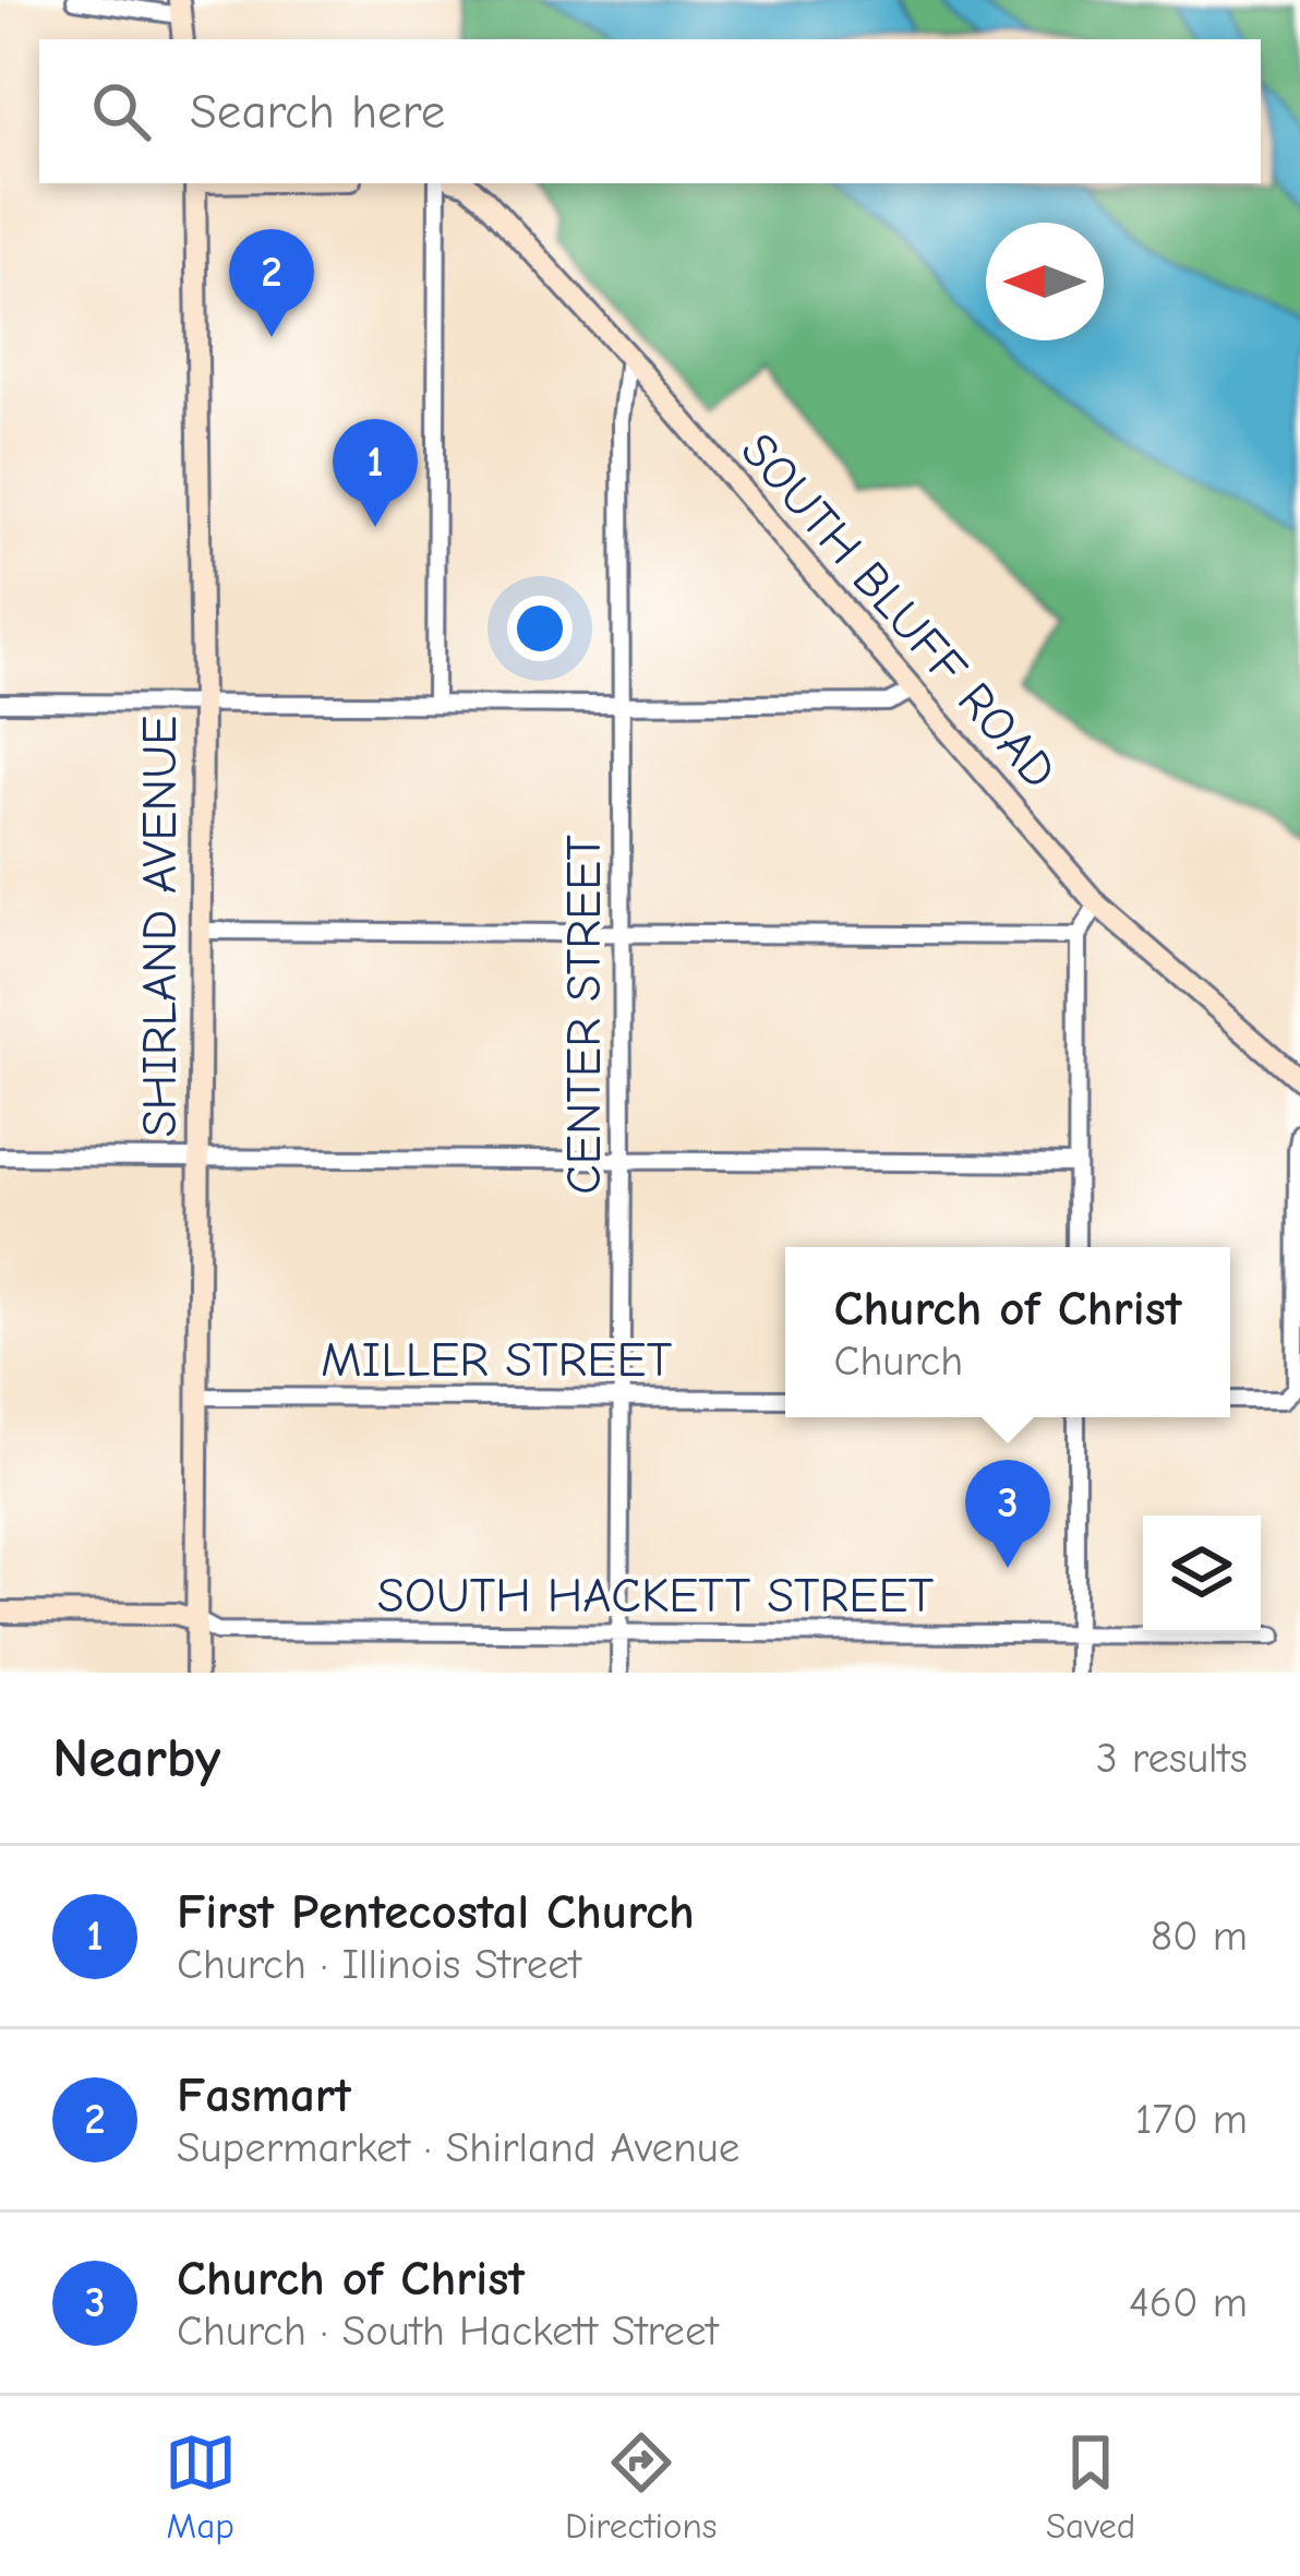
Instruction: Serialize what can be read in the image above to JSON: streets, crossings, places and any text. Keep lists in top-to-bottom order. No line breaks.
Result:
{"streets":{"street":["SOUTH BLUFF ROAD","SHIRLAND AVENUE","CENTER STREET","MILLER STREET","SOUTH HACKETT STREET"]},"crossings":[["SOUTH BLUFF ROAD","CENTER STREET"],["SHIRLAND AVENUE","MILLER STREET"],["SHIRLAND AVENUE","SOUTH HACKETT STREET"],["CENTER STREET","MILLER STREET"],["CENTER STREET","SOUTH HACKETT STREET"]],"north":"left","page":{"search":"Search here","pins":["2","1","3"],"popup":["Church of Christ","Church"],"heading":["Nearby","3 results"],"list":[{"mark":"1","name":"First Pentecostal Church","note":"Church · Illinois Street","value":"80 m"},{"mark":"2","name":"Fasmart","note":"Supermarket · Shirland Avenue","value":"170 m"},{"mark":"3","name":"Church of Christ","note":"Church · South Hackett Street","value":"460 m"}],"nav":["Map","Directions","Saved"]}}
